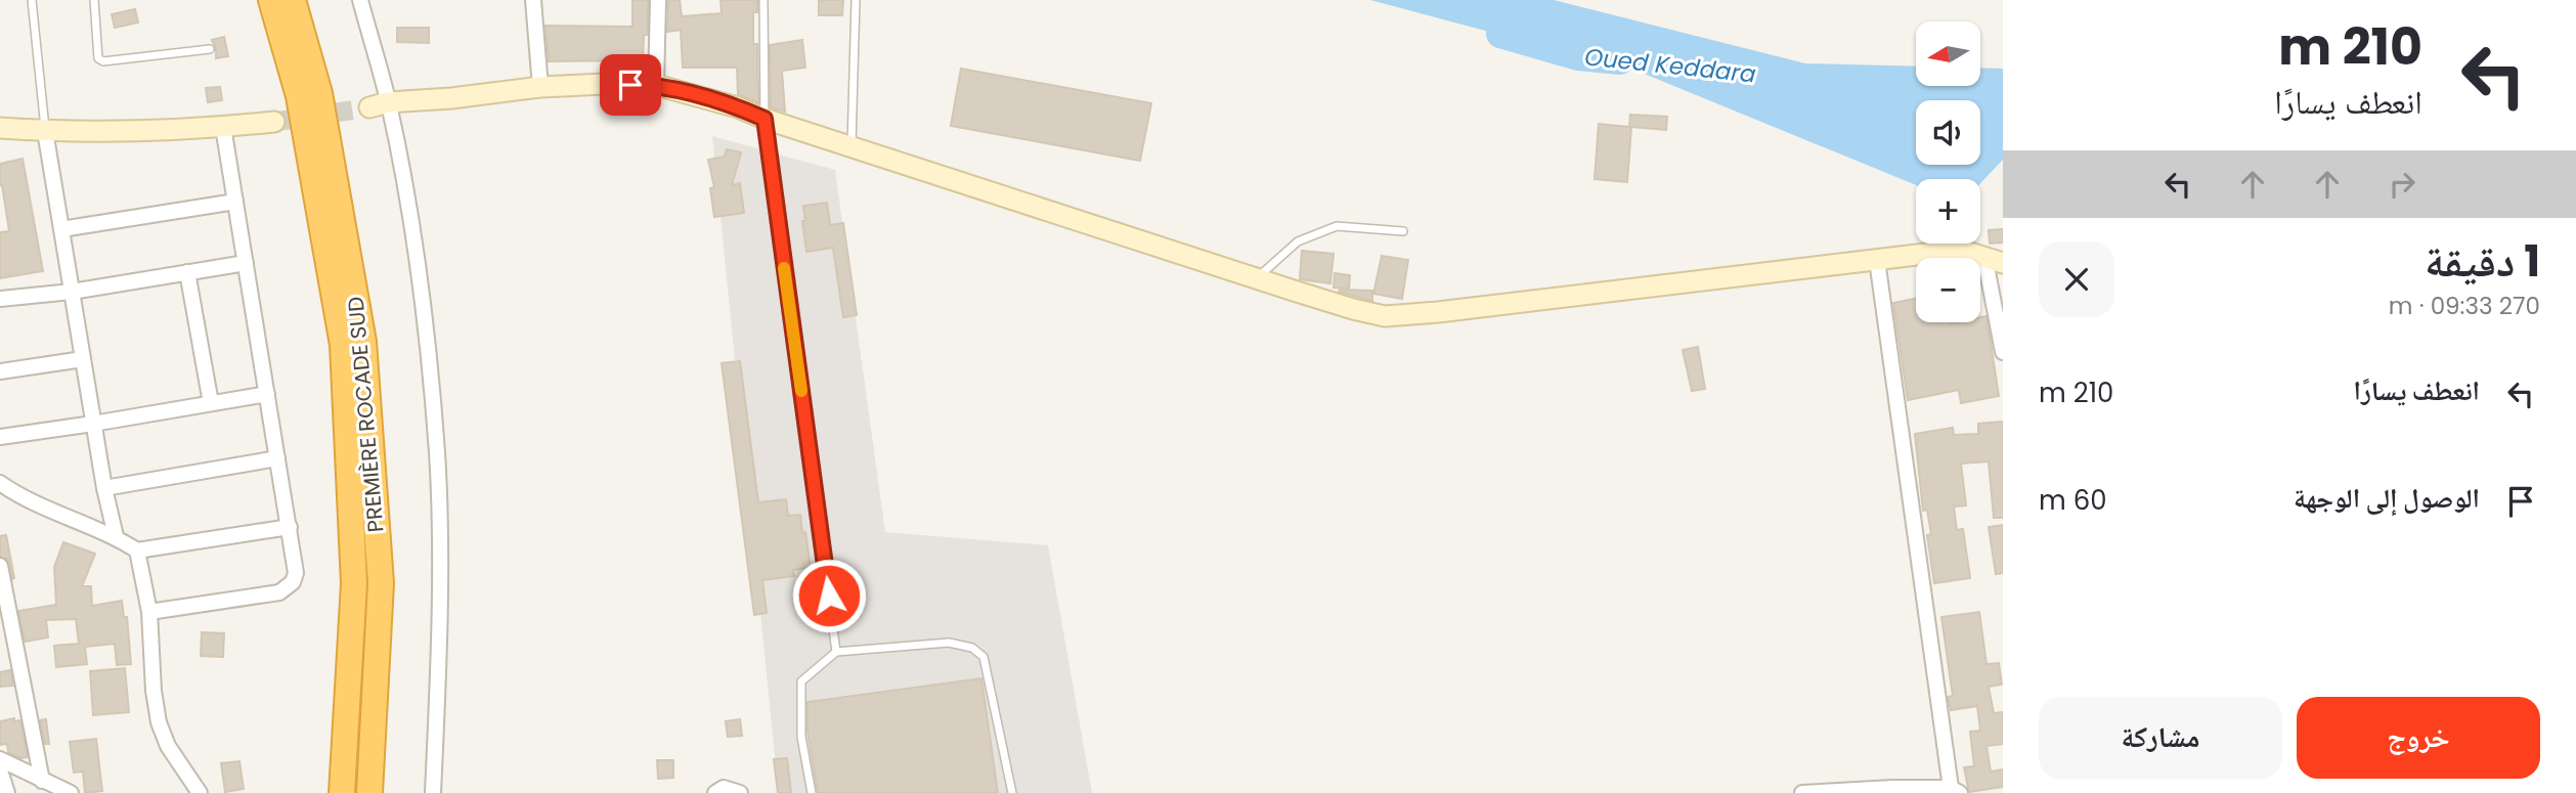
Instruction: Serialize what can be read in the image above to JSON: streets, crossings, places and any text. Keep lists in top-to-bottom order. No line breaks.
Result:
{"streets":{"highway":["PREMIÈRE ROCADE SUD"]},"water":["Oued Keddara"],"north":"left","page":{"turn":["210 m","انعطف يسارًا"],"map_buttons":["+","−"],"heading":["1 دقيقة","270 m · 09:33"],"list":[{"name":"انعطف يسارًا","value":"210 m"},{"name":"الوصول إلى الوجهة","value":"60 m"}],"buttons":["خروج","مشاركة"]}}
